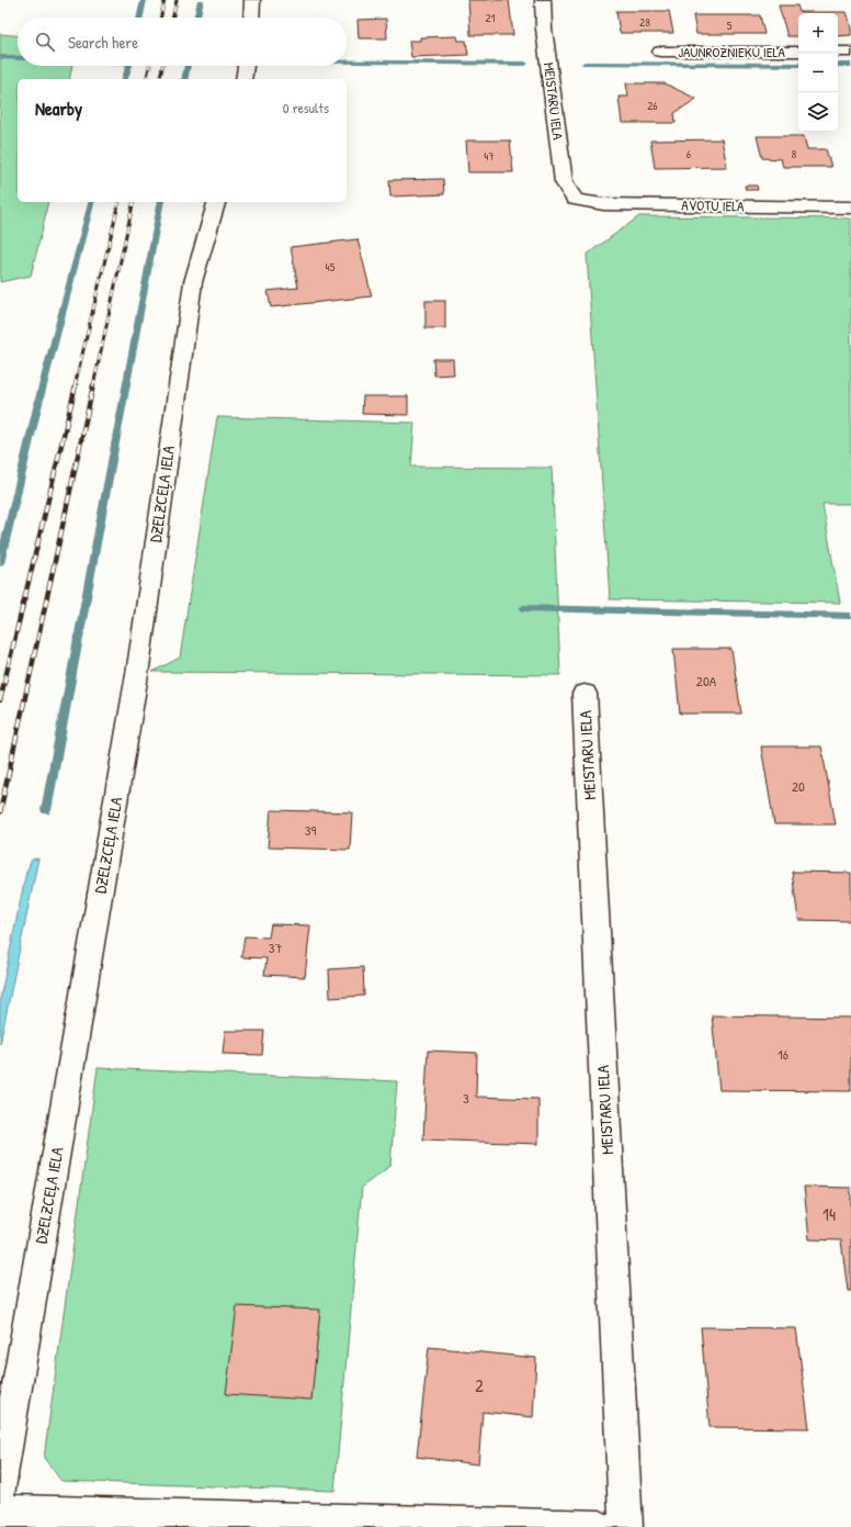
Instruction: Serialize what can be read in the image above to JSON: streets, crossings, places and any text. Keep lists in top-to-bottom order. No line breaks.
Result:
{"streets":{"street":["JAUNROŽNIEKU IELA","MEISTARU IELA","AVOTU IELA","DZELZCEĻA IELA"]},"crossings":[["MEISTARU IELA","AVOTU IELA"]],"house_numbers":["21","28","5","26","6","8","47","45","20A","20","39","37","16","3","14","2"],"page":{"map_buttons":["+","−"],"search":"Search here","heading":["Nearby","0 results"]}}
